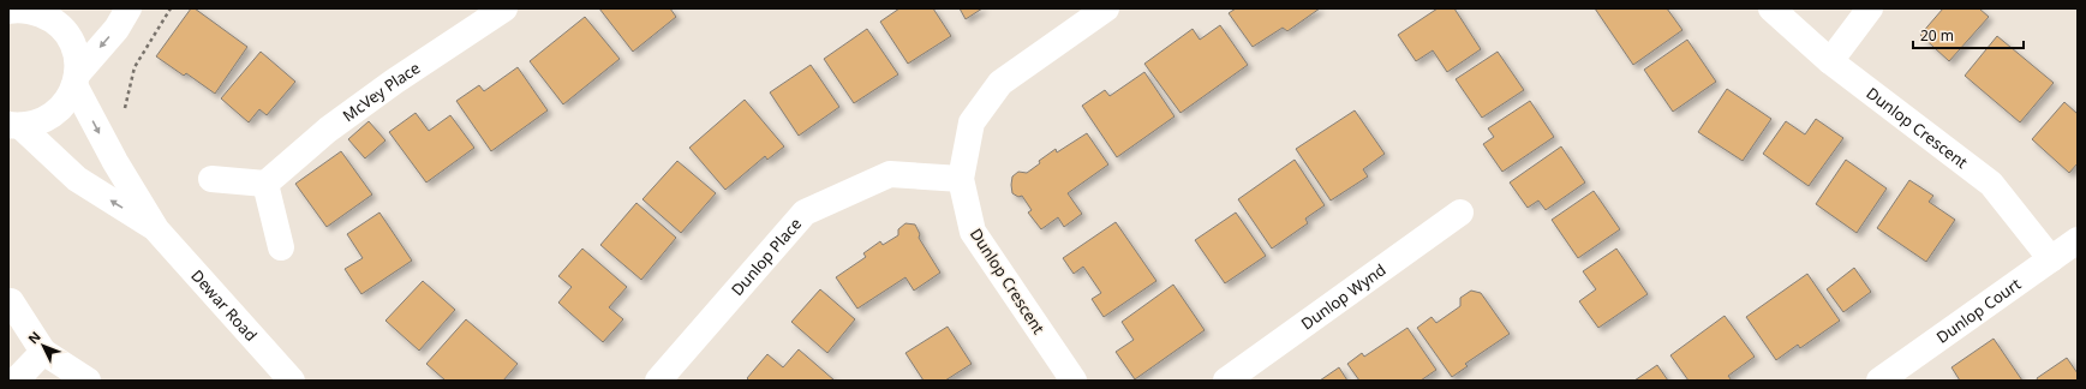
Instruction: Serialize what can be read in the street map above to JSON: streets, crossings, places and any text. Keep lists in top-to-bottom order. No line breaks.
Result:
{"streets":{"street":["McVey Place","Dunlop Crescent","Dunlop Place","Dunlop Wynd","Dewar Road","Dunlop Court"]},"crossings":[["Dunlop Crescent","Dunlop Place"],["Dunlop Crescent","Dunlop Court"]],"scale_bar":"20 m","north":"top left"}
